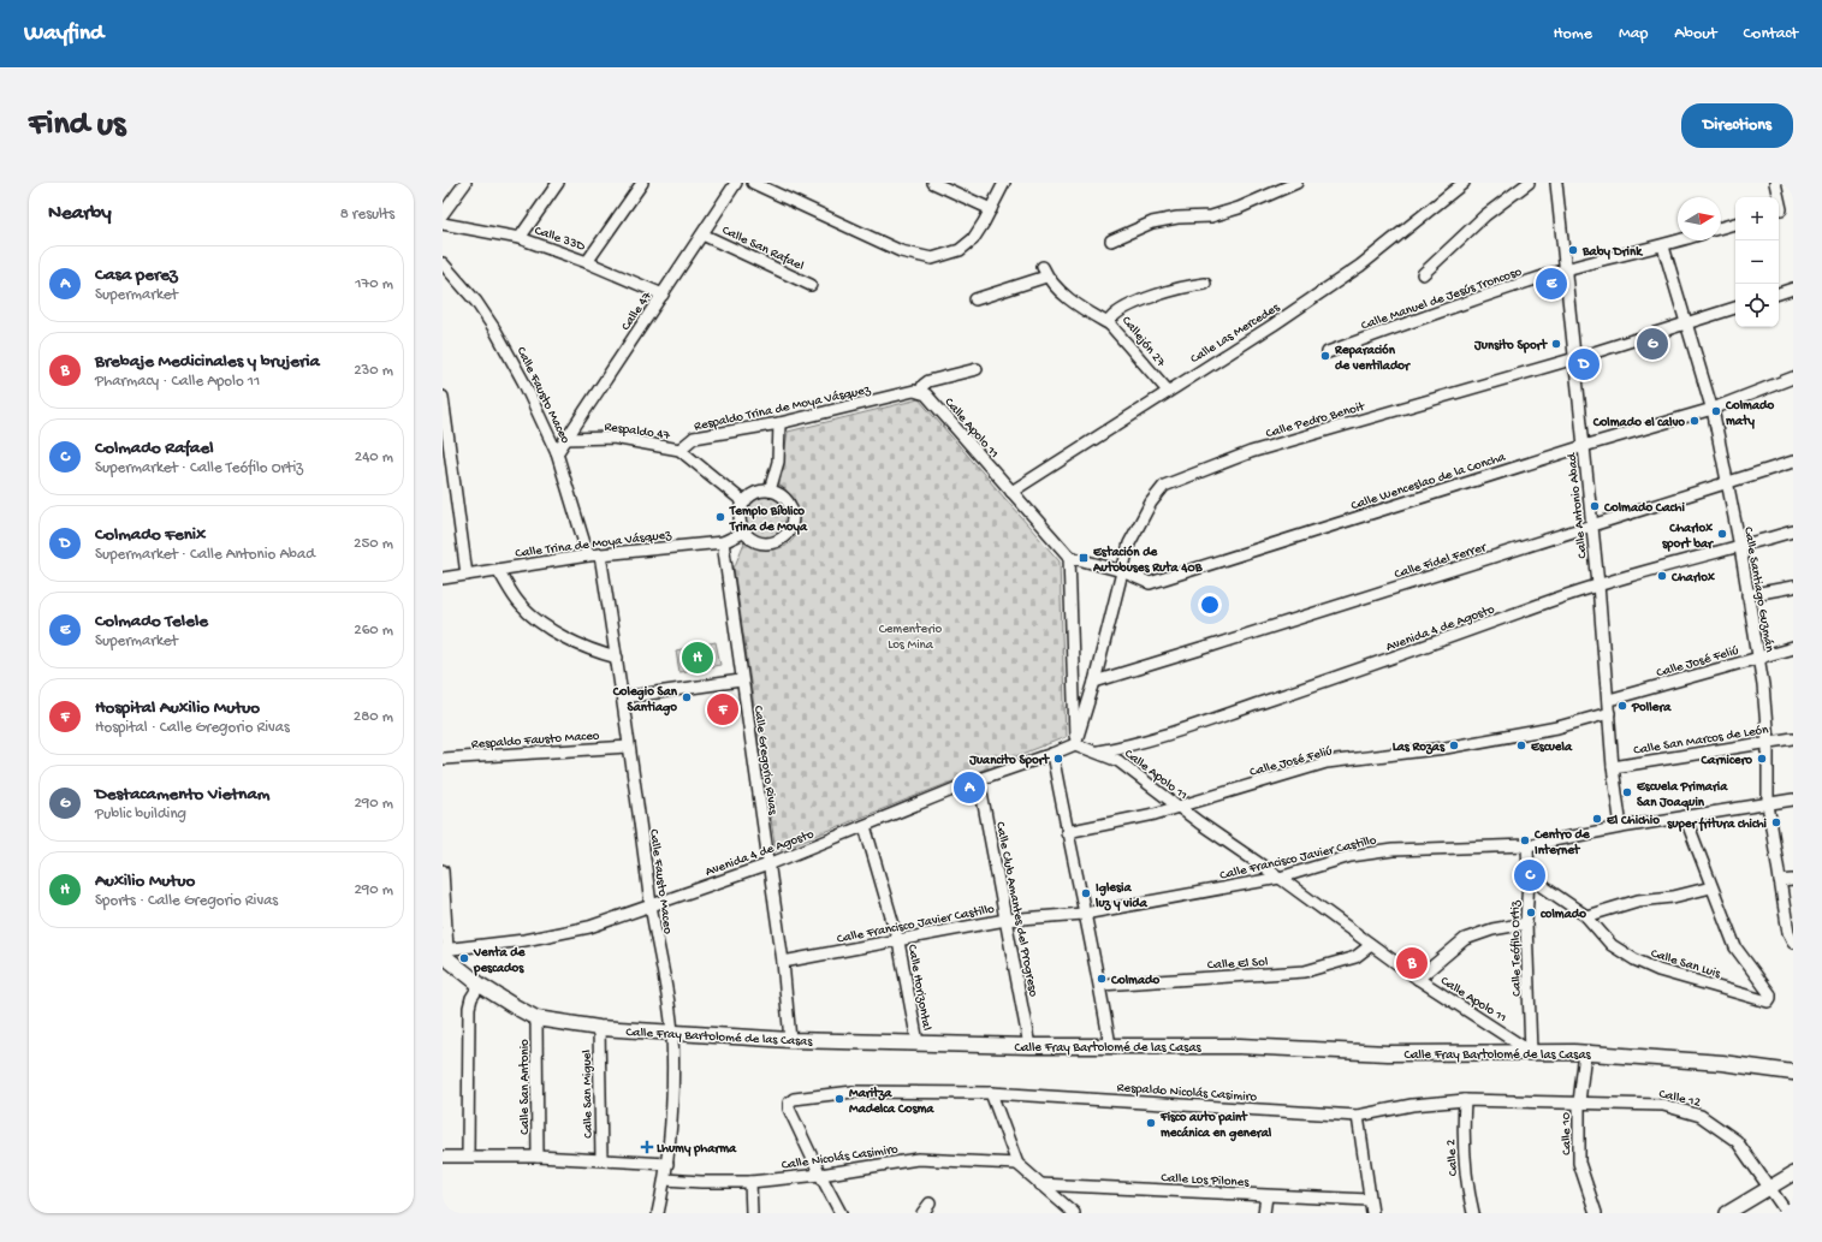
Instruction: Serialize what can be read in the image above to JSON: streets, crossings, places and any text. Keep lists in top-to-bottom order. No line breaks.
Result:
{"streets":{"main road":["Calle Fray Bartolomé de las Casas"],"street":["Calle 33D","Calle San Rafael","Calle Manuel de Jesús Troncoso","Calle 47","Calle Las Mercedes","Callejón 27","Calle Fausto Maceo","Respaldo Trina de Moya Vásquez","Calle Pedro Benoit","Calle Apolo 11","Respaldo 47","Calle Wenceslao de la Concha","Calle Antonio Abad","Calle Trina de Moya Vásquez","Calle Fidel Ferrer","Calle Santiago Guzmán","Avenida 4 de Agosto","Calle José Feliú","Respaldo Fausto Maceo","Calle San Marcos de León","Calle Gregorio Rivas","Calle Francisco Javier Castillo","Calle Club Amantes del Progreso","Calle Teófilo Ortiz","Calle El Sol","Calle San Luis","Calle Horizontal","Calle San Antonio","Respaldo Nicolás Casimiro","Calle San Miguel","Calle 12","Calle 10","Calle Nicolás Casimiro","Calle 2","Calle Los Pilones"]},"crossings":[["Calle 33D","Calle 47"],["Calle San Rafael","Calle 47"],["Calle Manuel de Jesús Troncoso","Calle Antonio Abad"],["Calle Manuel de Jesús Troncoso","Calle Santiago Guzmán"],["Calle 47","Calle Fausto Maceo"],["Calle 47","Respaldo 47"],["Calle Las Mercedes","Callejón 27"],["Calle Las Mercedes","Calle Apolo 11"],["Calle Fausto Maceo","Calle Trina de Moya Vásquez"],["Calle Fausto Maceo","Avenida 4 de Agosto"],["Calle Fausto Maceo","Respaldo Fausto Maceo"],["Calle Fausto Maceo","Calle Fray Bartolomé de las Casas"],["Calle Fausto Maceo","Calle Nicolás Casimiro"],["Respaldo Trina de Moya Vásquez","Calle Apolo 11"],["Respaldo Trina de Moya Vásquez","Respaldo 47"],["Calle Pedro Benoit","Calle Apolo 11"],["Calle Pedro Benoit","Calle Wenceslao de la Concha"],["Calle Pedro Benoit","Calle Antonio Abad"],["Calle Pedro Benoit","Calle Fidel Ferrer"],["Calle Pedro Benoit","Calle Santiago Guzmán"],["Calle Pedro Benoit","Avenida 4 de Agosto"],["Calle Apolo 11","Calle Wenceslao de la Concha"],["Calle Apolo 11","Avenida 4 de Agosto"],["Calle Apolo 11","Calle José Feliú"],["Calle Apolo 11","Calle Francisco Javier Castillo"],["Calle Apolo 11","Calle Teófilo Ortiz"],["Calle Apolo 11","Calle El Sol"],["Calle Apolo 11","Calle Fray Bartolomé de las Casas"],["Respaldo 47","Calle Trina de Moya Vásquez"],["Calle Wenceslao de la Concha","Calle Antonio Abad"],["Calle Wenceslao de la Concha","Calle Santiago Guzmán"],["Calle Antonio Abad","Calle Fidel Ferrer"],["Calle Antonio Abad","Avenida 4 de Agosto"],["Calle Antonio Abad","Calle José Feliú"],["Calle Antonio Abad","Calle San Marcos de León"],["Calle Antonio Abad","Calle Francisco Javier Castillo"],["Calle Trina de Moya Vásquez","Calle Gregorio Rivas"],["Calle Fidel Ferrer","Calle Santiago Guzmán"],["Calle Santiago Guzmán","Avenida 4 de Agosto"],["Calle Santiago Guzmán","Calle José Feliú"],["Calle Santiago Guzmán","Calle San Marcos de León"],["Calle Santiago Guzmán","Calle Francisco Javier Castillo"],["Avenida 4 de Agosto","Calle Gregorio Rivas"],["Avenida 4 de Agosto","Calle Club Amantes del Progreso"],["Avenida 4 de Agosto","Calle Horizontal"],["Avenida 4 de Agosto","Calle Fray Bartolomé de las Casas"],["Calle Gregorio Rivas","Calle Francisco Javier Castillo"],["Calle Gregorio Rivas","Calle Fray Bartolomé de las Casas"],["Calle Francisco Javier Castillo","Calle Club Amantes del Progreso"],["Calle Francisco Javier Castillo","Calle Teófilo Ortiz"],["Calle Francisco Javier Castillo","Calle Horizontal"],["Calle Club Amantes del Progreso","Calle Fray Bartolomé de las Casas"],["Calle Teófilo Ortiz","Calle San Luis"],["Calle Teófilo Ortiz","Calle Fray Bartolomé de las Casas"],["Calle Horizontal","Calle Fray Bartolomé de las Casas"],["Calle Fray Bartolomé de las Casas","Calle San Antonio"],["Calle Fray Bartolomé de las Casas","Calle San Miguel"],["Calle Fray Bartolomé de las Casas","Calle 10"],["Respaldo Nicolás Casimiro","Calle 12"],["Respaldo Nicolás Casimiro","Calle 10"],["Respaldo Nicolás Casimiro","Calle Nicolás Casimiro"],["Respaldo Nicolás Casimiro","Calle 2"],["Calle 12","Calle 10"]],"parks":["Cementerio Los Mina"],"places":{"other":["Baby Drink","Junsito Sport","Reparación de ventilador","Colmado maty","Colmado el calvo","Colmado Cachi","Templo Bíblico Trina de Moya","Charlox sport bar","Charlox","Colegio San Santiago","Pollera","Las Rozas","Escuela","Juancito Sport","Carnicero","Escuela Primaria San Joaquin","El Chichio","super fritura chichi","Centro de Internet","Iglesia luz y vida","colmado","Venta de pescados","Colmado","Maritza Madelca Cosma","Fisco auto paint mecánica en general"],"transit":["Estación de Autobuses Ruta 40B"],"health":["Lhumy pharma"]},"north":"right","page":{"header":"Wayfind","nav":["Home","Map","About","Contact"],"buttons":"Directions","title":"Find us","heading":["Nearby","8 results"],"map_buttons":["+","−"],"list":[{"mark":"A","name":"Casa perez","note":"Supermarket","value":"170 m"},{"mark":"B","name":"Brebaje Medicinales y brujeria","note":"Pharmacy · Calle Apolo 11","value":"230 m"},{"mark":"C","name":"Colmado Rafael","note":"Supermarket · Calle Teófilo Ortiz","value":"240 m"},{"mark":"D","name":"Colmado Fenix","note":"Supermarket · Calle Antonio Abad","value":"250 m"},{"mark":"E","name":"Colmado Telele","note":"Supermarket","value":"260 m"},{"mark":"F","name":"Hospital Auxilio Mutuo","note":"Hospital · Calle Gregorio Rivas","value":"280 m"},{"mark":"G","name":"Destacamento Vietnam","note":"Public building","value":"290 m"},{"mark":"H","name":"Auxilio Mutuo","note":"Sports · Calle Gregorio Rivas","value":"290 m"}],"pins":["E","G","D","H","F","A","C","B"]}}
